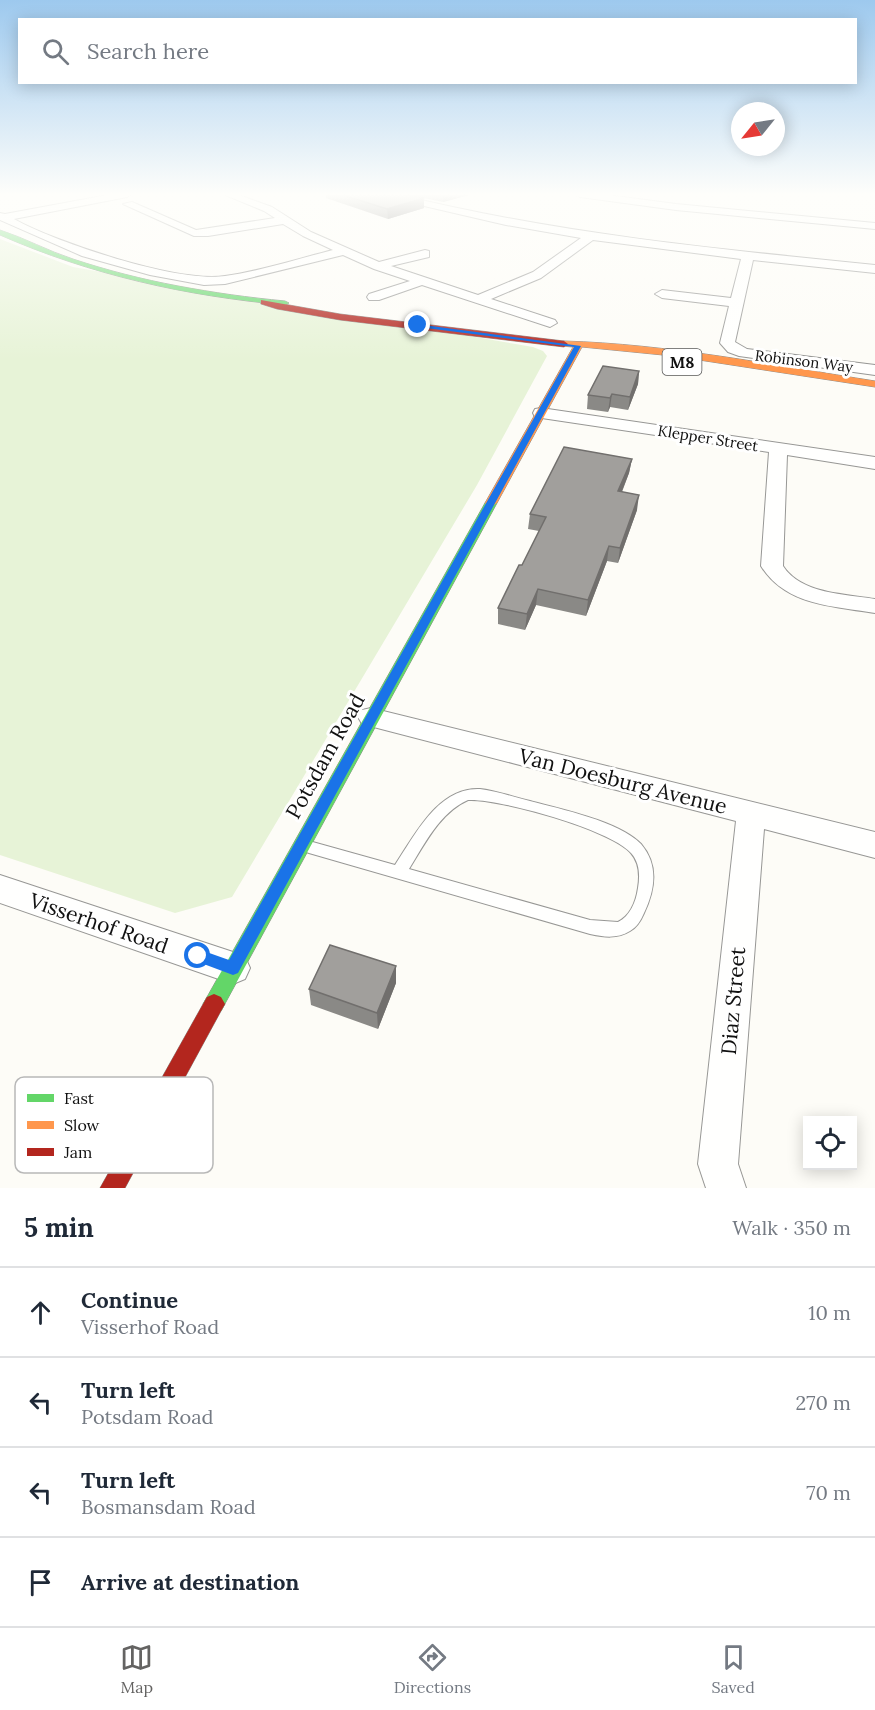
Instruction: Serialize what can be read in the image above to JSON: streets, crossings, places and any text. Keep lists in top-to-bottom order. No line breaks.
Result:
{"streets":{"main road":["M8","Potsdam Road"],"street":["Robinson Way","Klepper Street","Van Doesburg Avenue","Visserhof Road","Diaz Street"]},"crossings":[["M8","Potsdam Road"],["Klepper Street","Potsdam Road"],["Potsdam Road","Van Doesburg Avenue"],["Potsdam Road","Visserhof Road"],["Van Doesburg Avenue","Diaz Street"]],"legend":["Fast","Slow","Jam"],"north":"bottom left","page":{"search":"Search here","heading":["5 min","Walk · 350 m"],"list":[["Continue","Visserhof Road","10 m"],["Turn left","Potsdam Road","270 m"],["Turn left","Bosmansdam Road","70 m"],"Arrive at destination"],"nav":["Map","Directions","Saved"]}}
